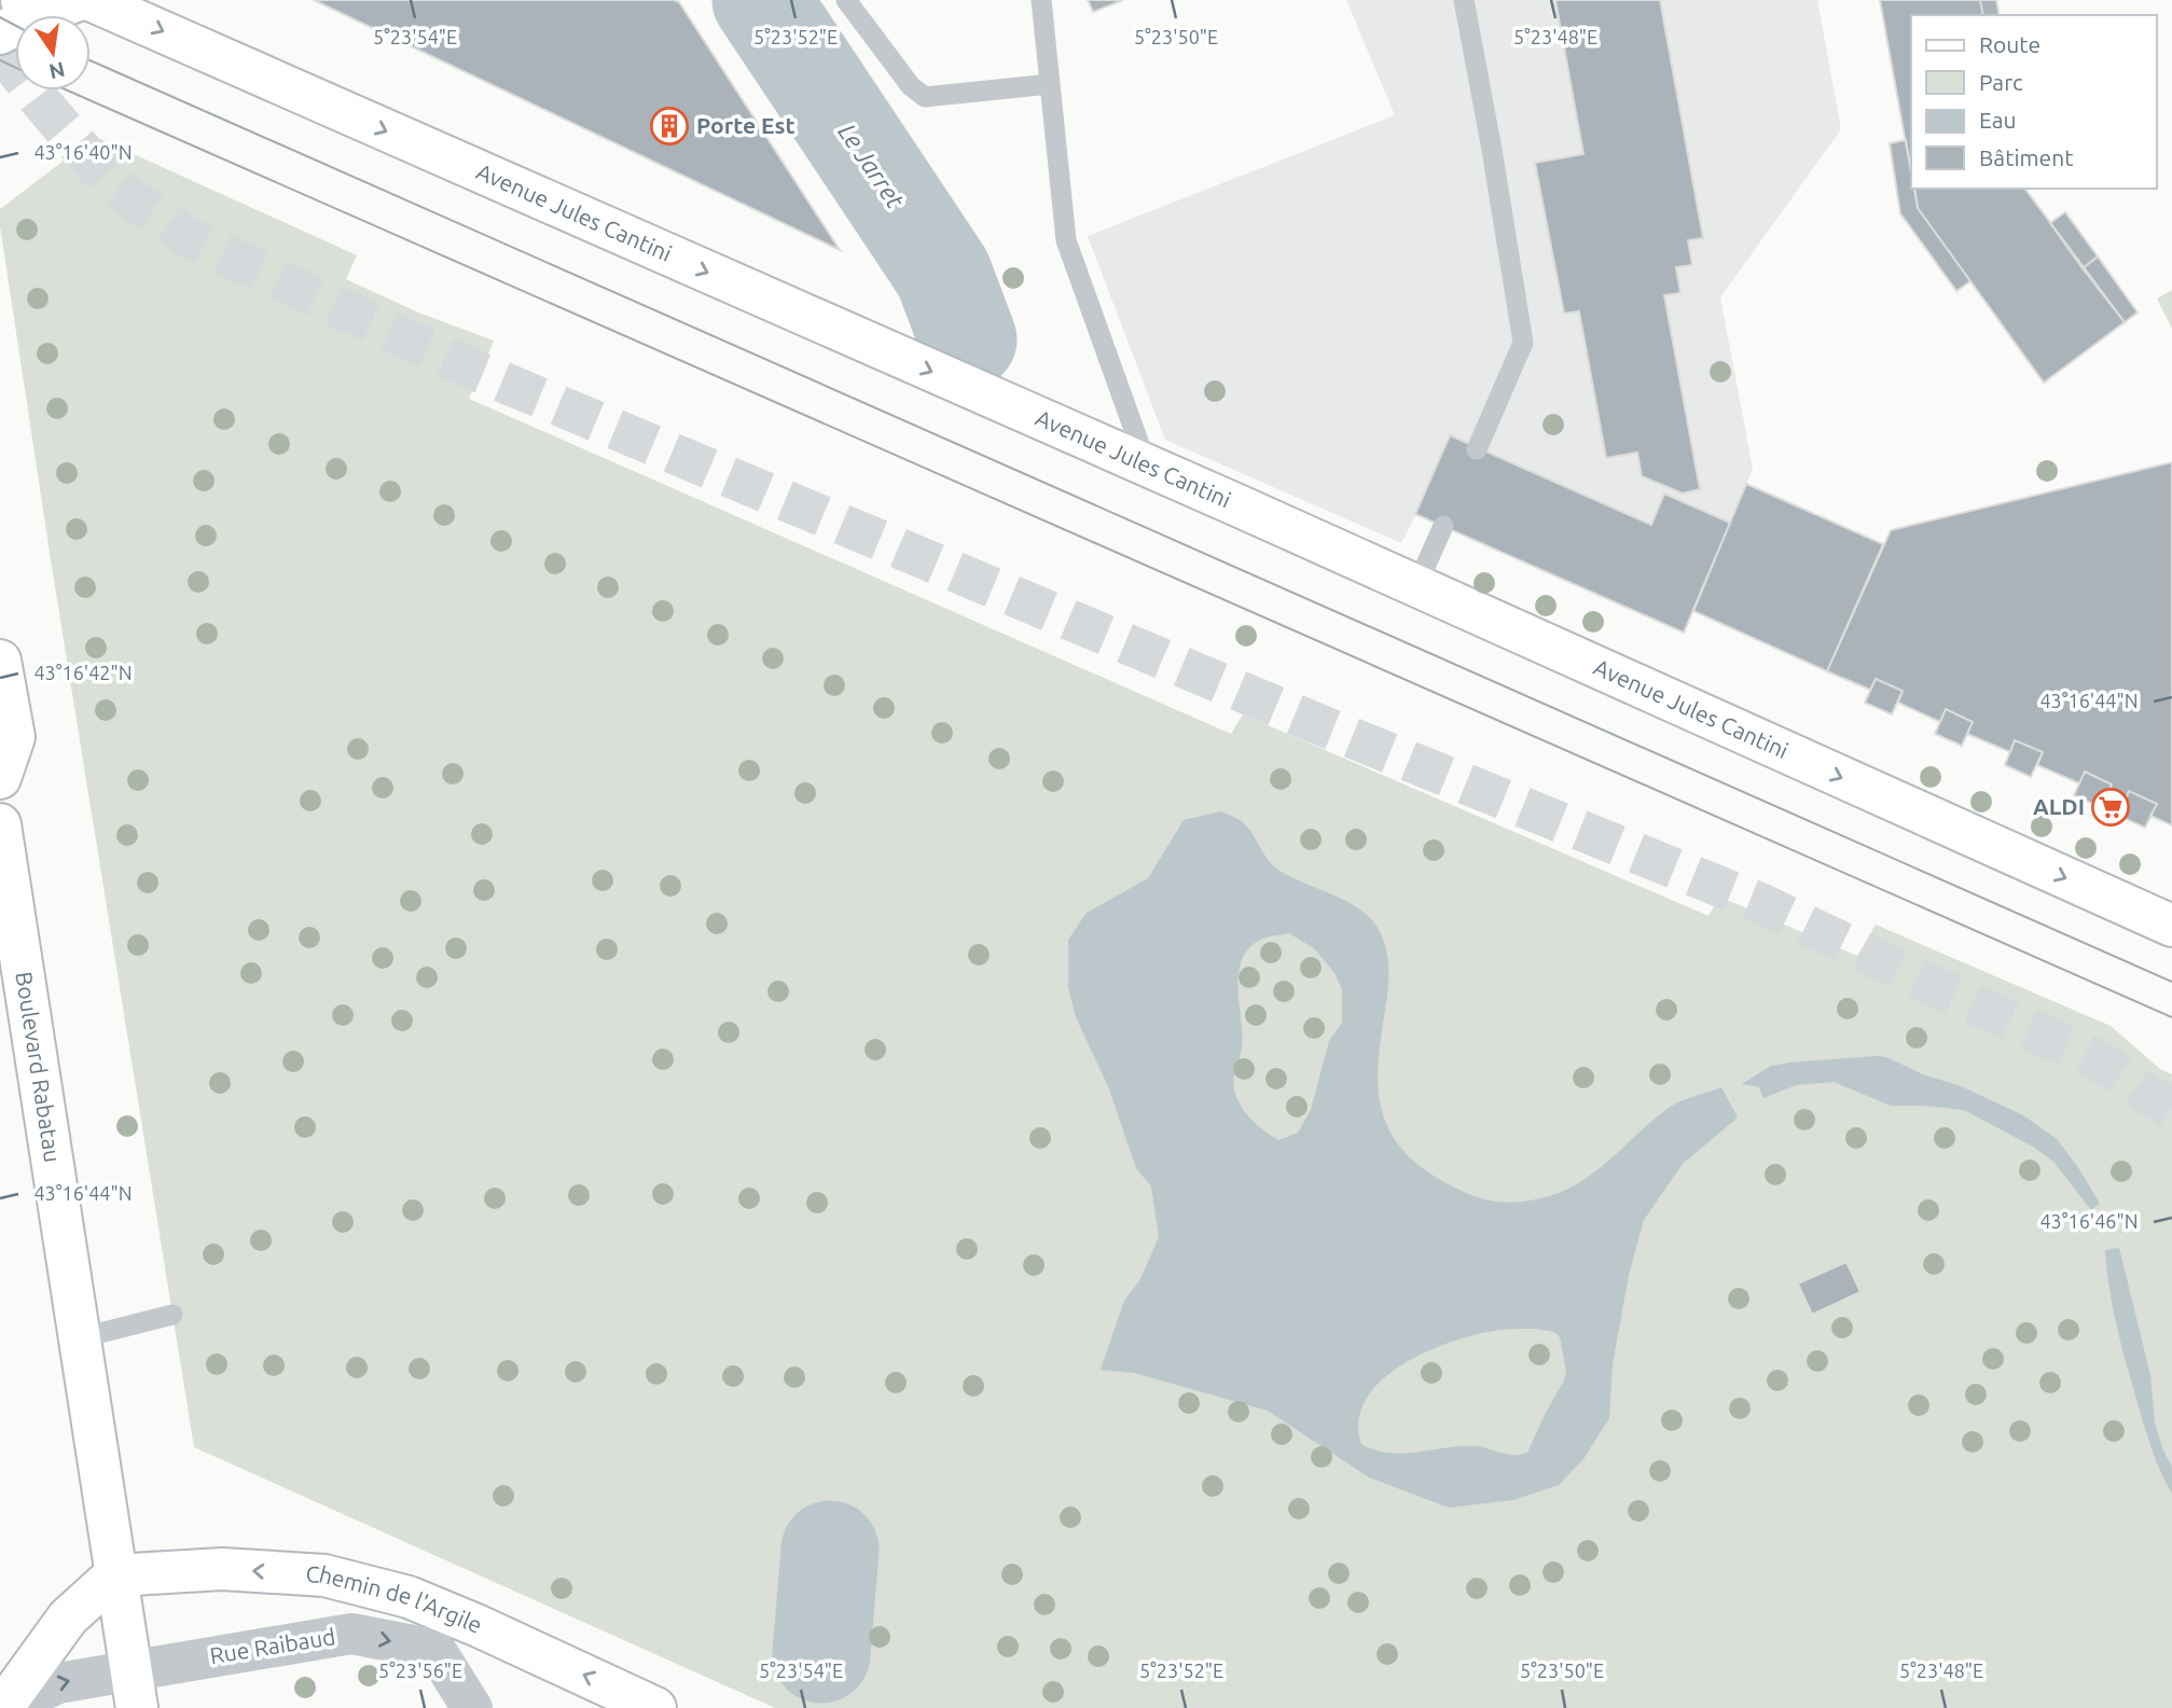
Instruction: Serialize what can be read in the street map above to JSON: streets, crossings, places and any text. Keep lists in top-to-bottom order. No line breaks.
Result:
{"streets":{"main road":["Avenue Jules Cantini","Boulevard Rabatau","Chemin de l'Argile"],"street":["Rue Raibaud"]},"crossings":[["Boulevard Rabatau","Chemin de l'Argile"],["Boulevard Rabatau","Rue Raibaud"],["Chemin de l'Argile","Rue Raibaud"]],"one_way":["Avenue Jules Cantini","Chemin de l'Argile","Rue Raibaud"],"water":["Le Jarret"],"places":{"building":["Porte Est"],"supermarket":["ALDI"]},"legend":["Route","Parc","Eau","Bâtiment"],"north":"bottom","coordinates":["5°23'54\"E","5°23'52\"E","5°23'50\"E","5°23'48\"E","43°16'40\"N","43°16'42\"N","43°16'44\"N","43°16'46\"N","5°23'56\"E"]}
